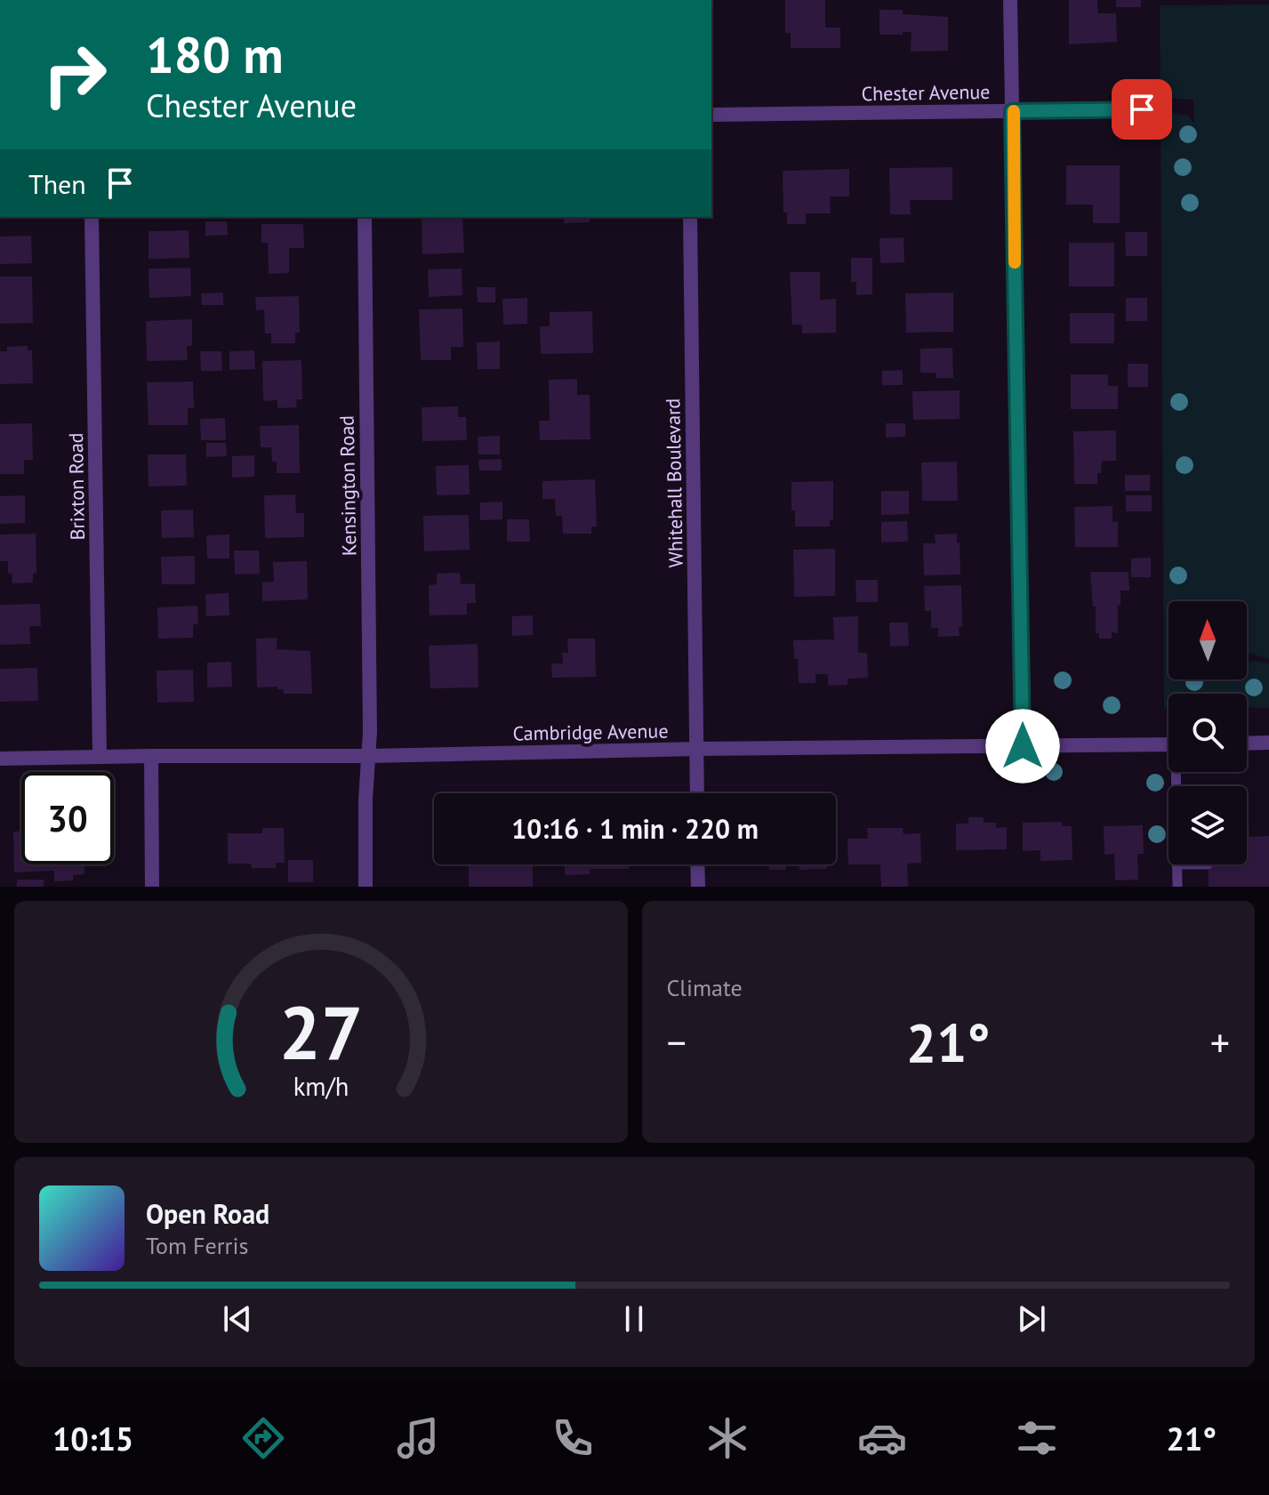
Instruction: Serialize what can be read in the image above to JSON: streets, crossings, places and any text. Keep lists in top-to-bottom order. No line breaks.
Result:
{"streets":{"street":["Chester Avenue","Whitehall Boulevard","Kensington Road","Brixton Road","Cambridge Avenue"]},"crossings":[["Whitehall Boulevard","Cambridge Avenue"],["Kensington Road","Cambridge Avenue"],["Brixton Road","Cambridge Avenue"]],"north":"top","page":{"turn":["180 m","Chester Avenue"],"then":"Then","limit":"30","trip":"10:16 · 1 min · 220 m","tile":"Climate","heat":["−","21°","+"],"song":["Open Road","Tom Ferris"],"tabs":["10:15","21°"],"gauge":["27","km/h"]}}
